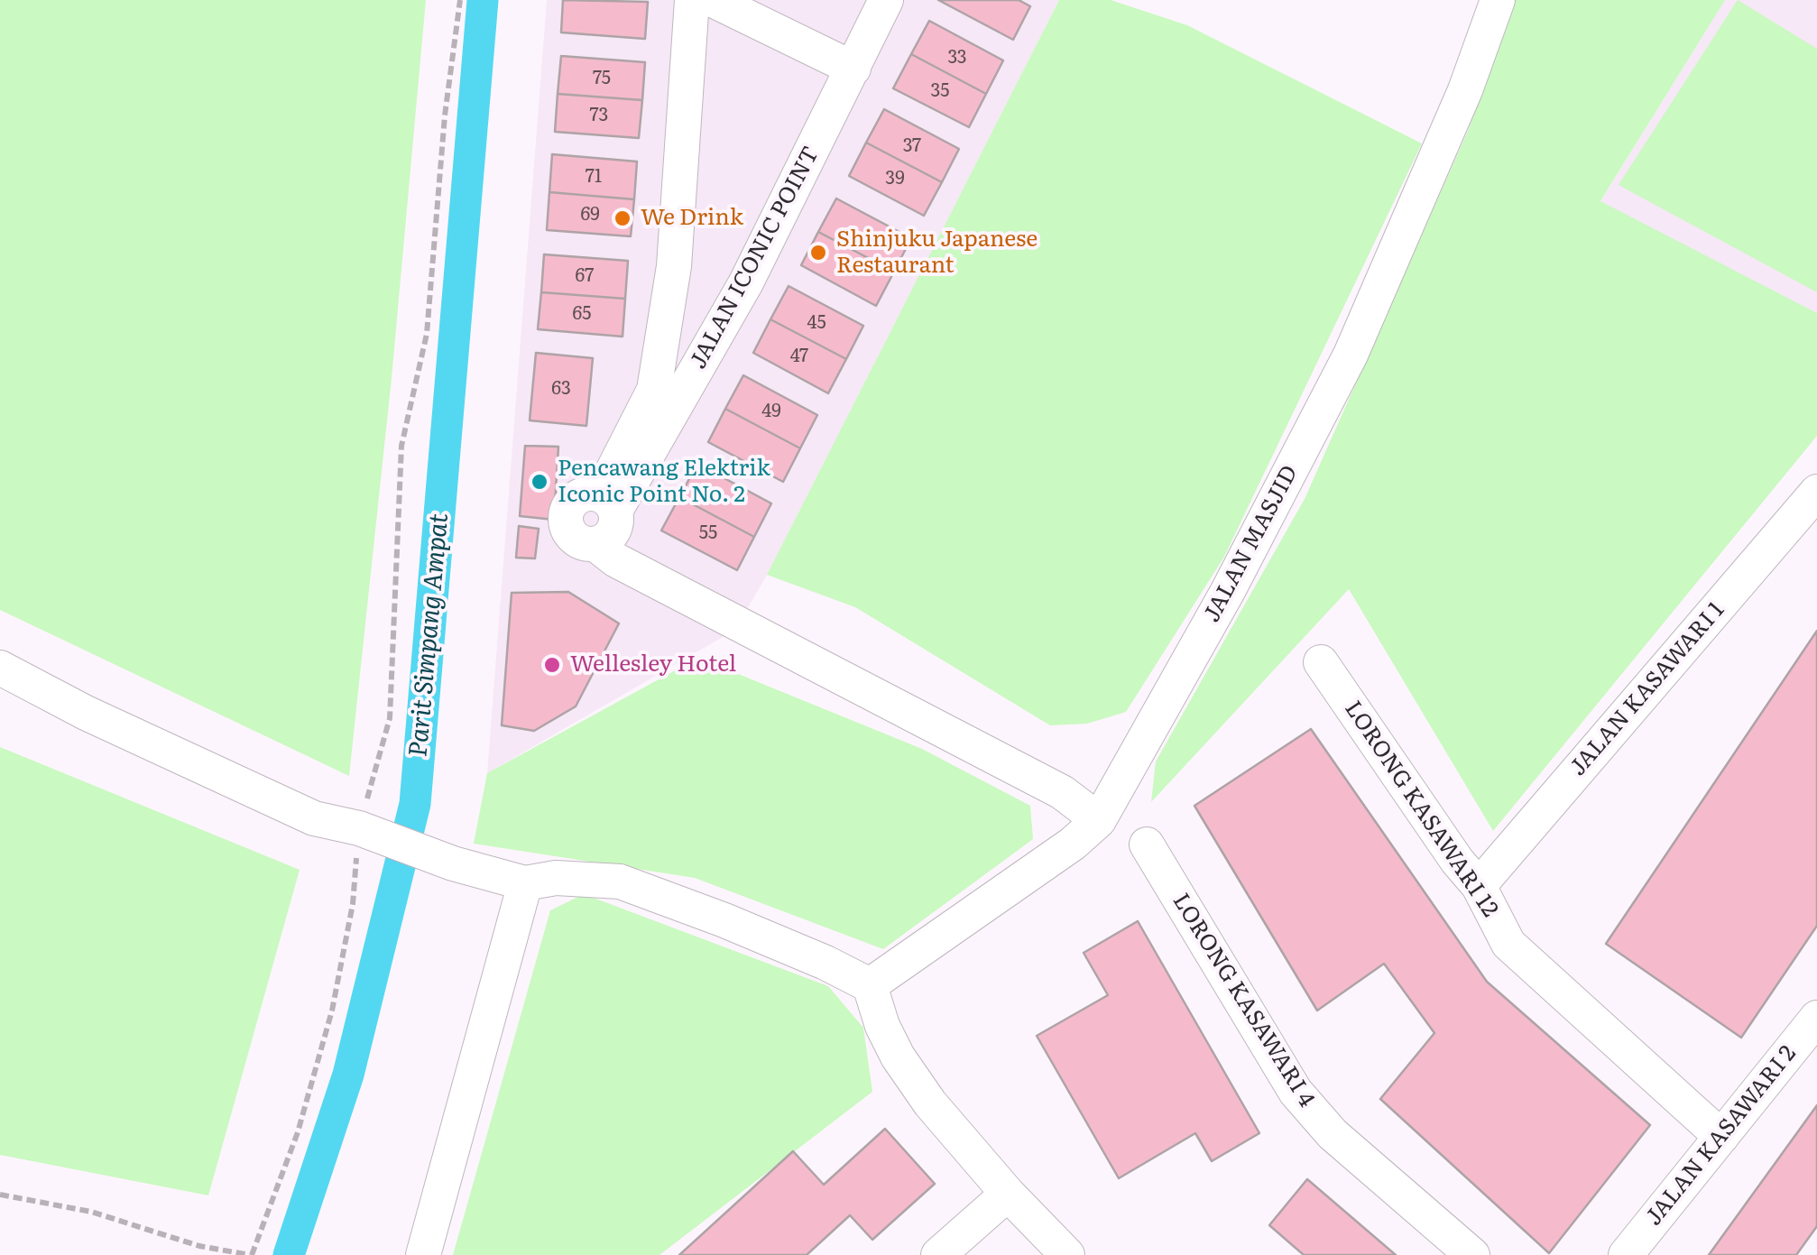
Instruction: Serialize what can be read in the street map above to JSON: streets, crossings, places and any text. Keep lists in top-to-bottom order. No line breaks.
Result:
{"streets":{"street":["JALAN ICONIC POINT","JALAN MASJID","JALAN KASAWARI 1","LORONG KASAWARI 12","LORONG KASAWARI 4","JALAN KASAWARI 2"]},"crossings":[["JALAN KASAWARI 1","LORONG KASAWARI 12"],["LORONG KASAWARI 12","JALAN KASAWARI 2"]],"water":["Parit Simpang Ampat"],"places":["We Drink","Shinjuku Japanese Restaurant","Pencawang Elektrik Iconic Point No. 2","Wellesley Hotel"],"house_numbers":["33","75","35","73","37","71","39","69","67","65","45","47","63","49","55"]}
